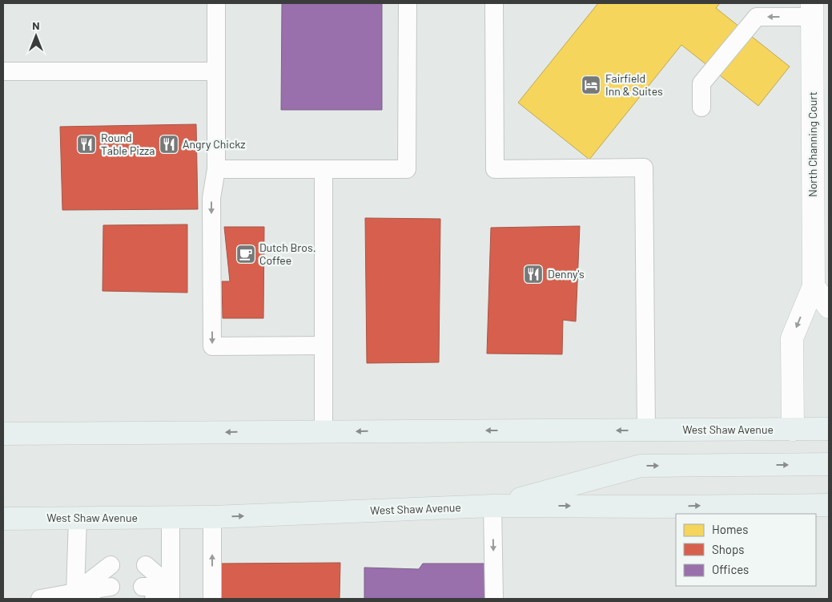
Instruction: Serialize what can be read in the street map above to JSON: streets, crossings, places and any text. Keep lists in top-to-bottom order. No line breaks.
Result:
{"streets":{"main road":["West Shaw Avenue"],"street":["North Channing Court"]},"crossings":[["North Channing Court","West Shaw Avenue"]],"places":{"hotel":["Fairfield Inn & Suites"],"restaurant":["Round Table Pizza","Angry Chickz","Denny's"],"cafe":["Dutch Bros. Coffee"]},"legend":["Homes","Shops","Offices"],"north":"top"}
